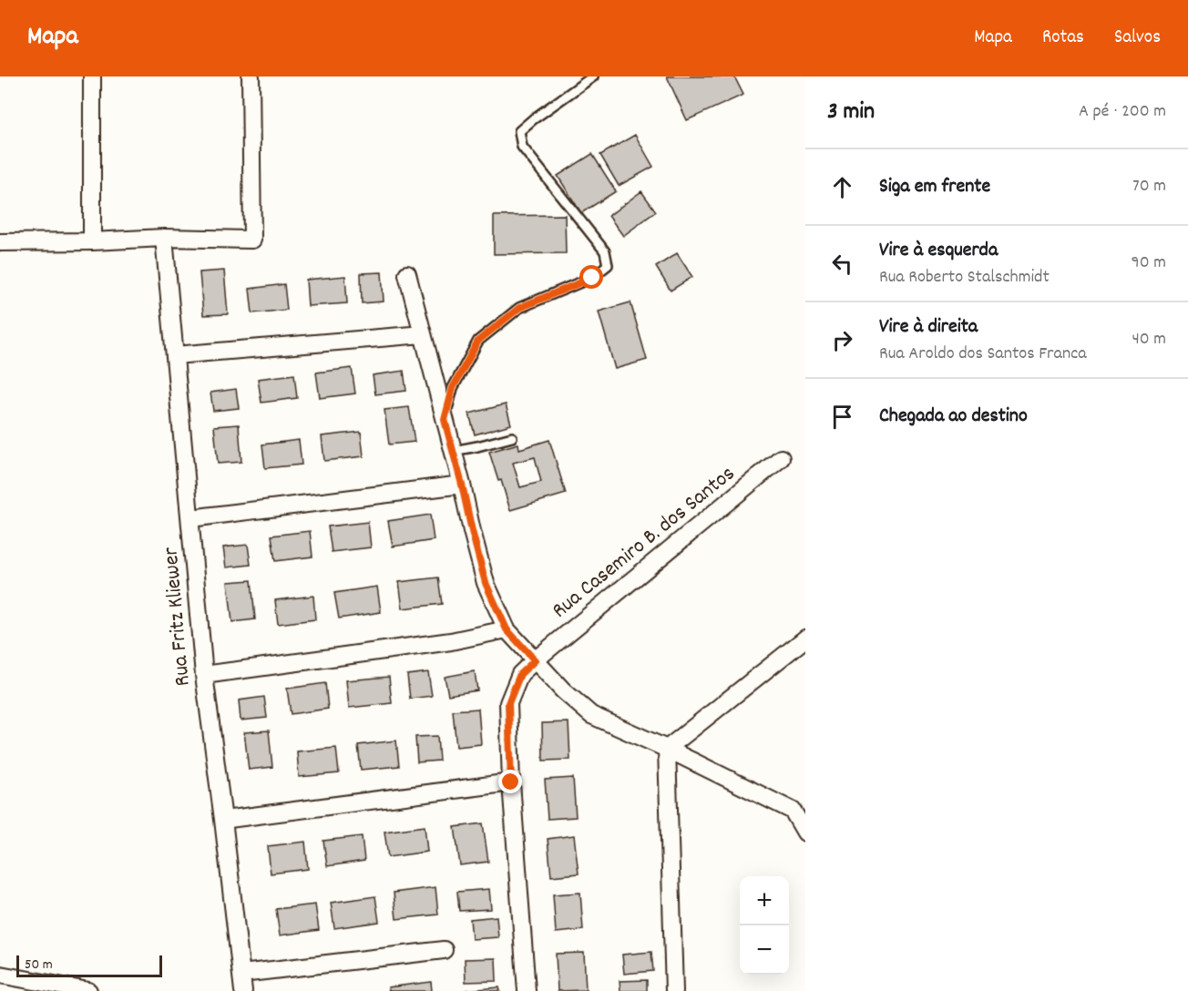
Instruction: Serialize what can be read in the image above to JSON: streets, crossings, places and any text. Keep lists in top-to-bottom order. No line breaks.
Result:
{"streets":{"street":["Rua Casemiro B. dos Santos","Rua Fritz Kliewer"]},"scale_bar":"50 m","page":{"header":"Mapa","nav":["Mapa","Rotas","Salvos"],"heading":["3 min","A pé · 200 m"],"list":[["Siga em frente","70 m"],["Vire à esquerda","Rua Roberto Stalschmidt","90 m"],["Vire à direita","Rua Aroldo dos Santos Franca","40 m"],"Chegada ao destino"],"map_buttons":["+","−"],"scale":"50 m"}}
